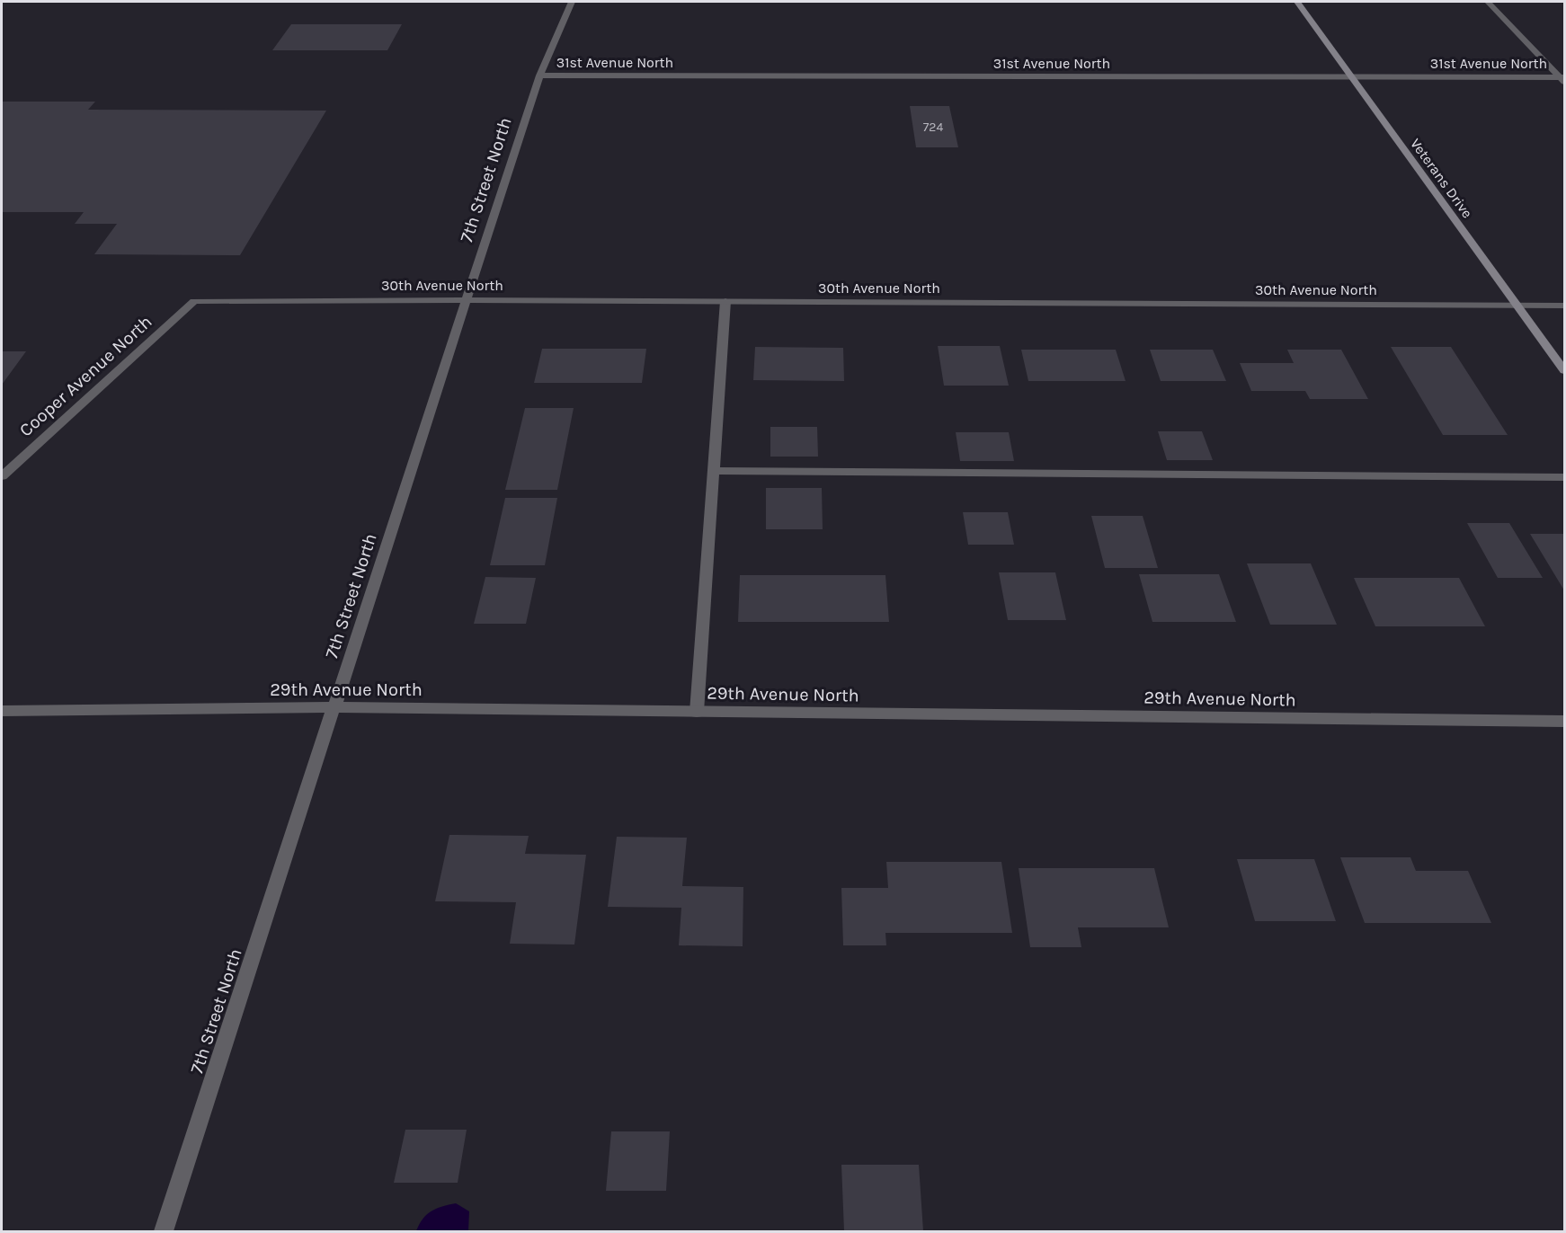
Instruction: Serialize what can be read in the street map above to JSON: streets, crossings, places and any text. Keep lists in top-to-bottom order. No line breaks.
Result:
{"streets":{"main road":["Veterans Drive"],"street":["31st Avenue North","7th Street North","30th Avenue North","Cooper Avenue North","29th Avenue North"]},"crossings":[["31st Avenue North","Veterans Drive"],["31st Avenue North","7th Street North"],["Veterans Drive","30th Avenue North"],["7th Street North","30th Avenue North"],["7th Street North","29th Avenue North"],["30th Avenue North","Cooper Avenue North"]],"house_numbers":["724"]}
